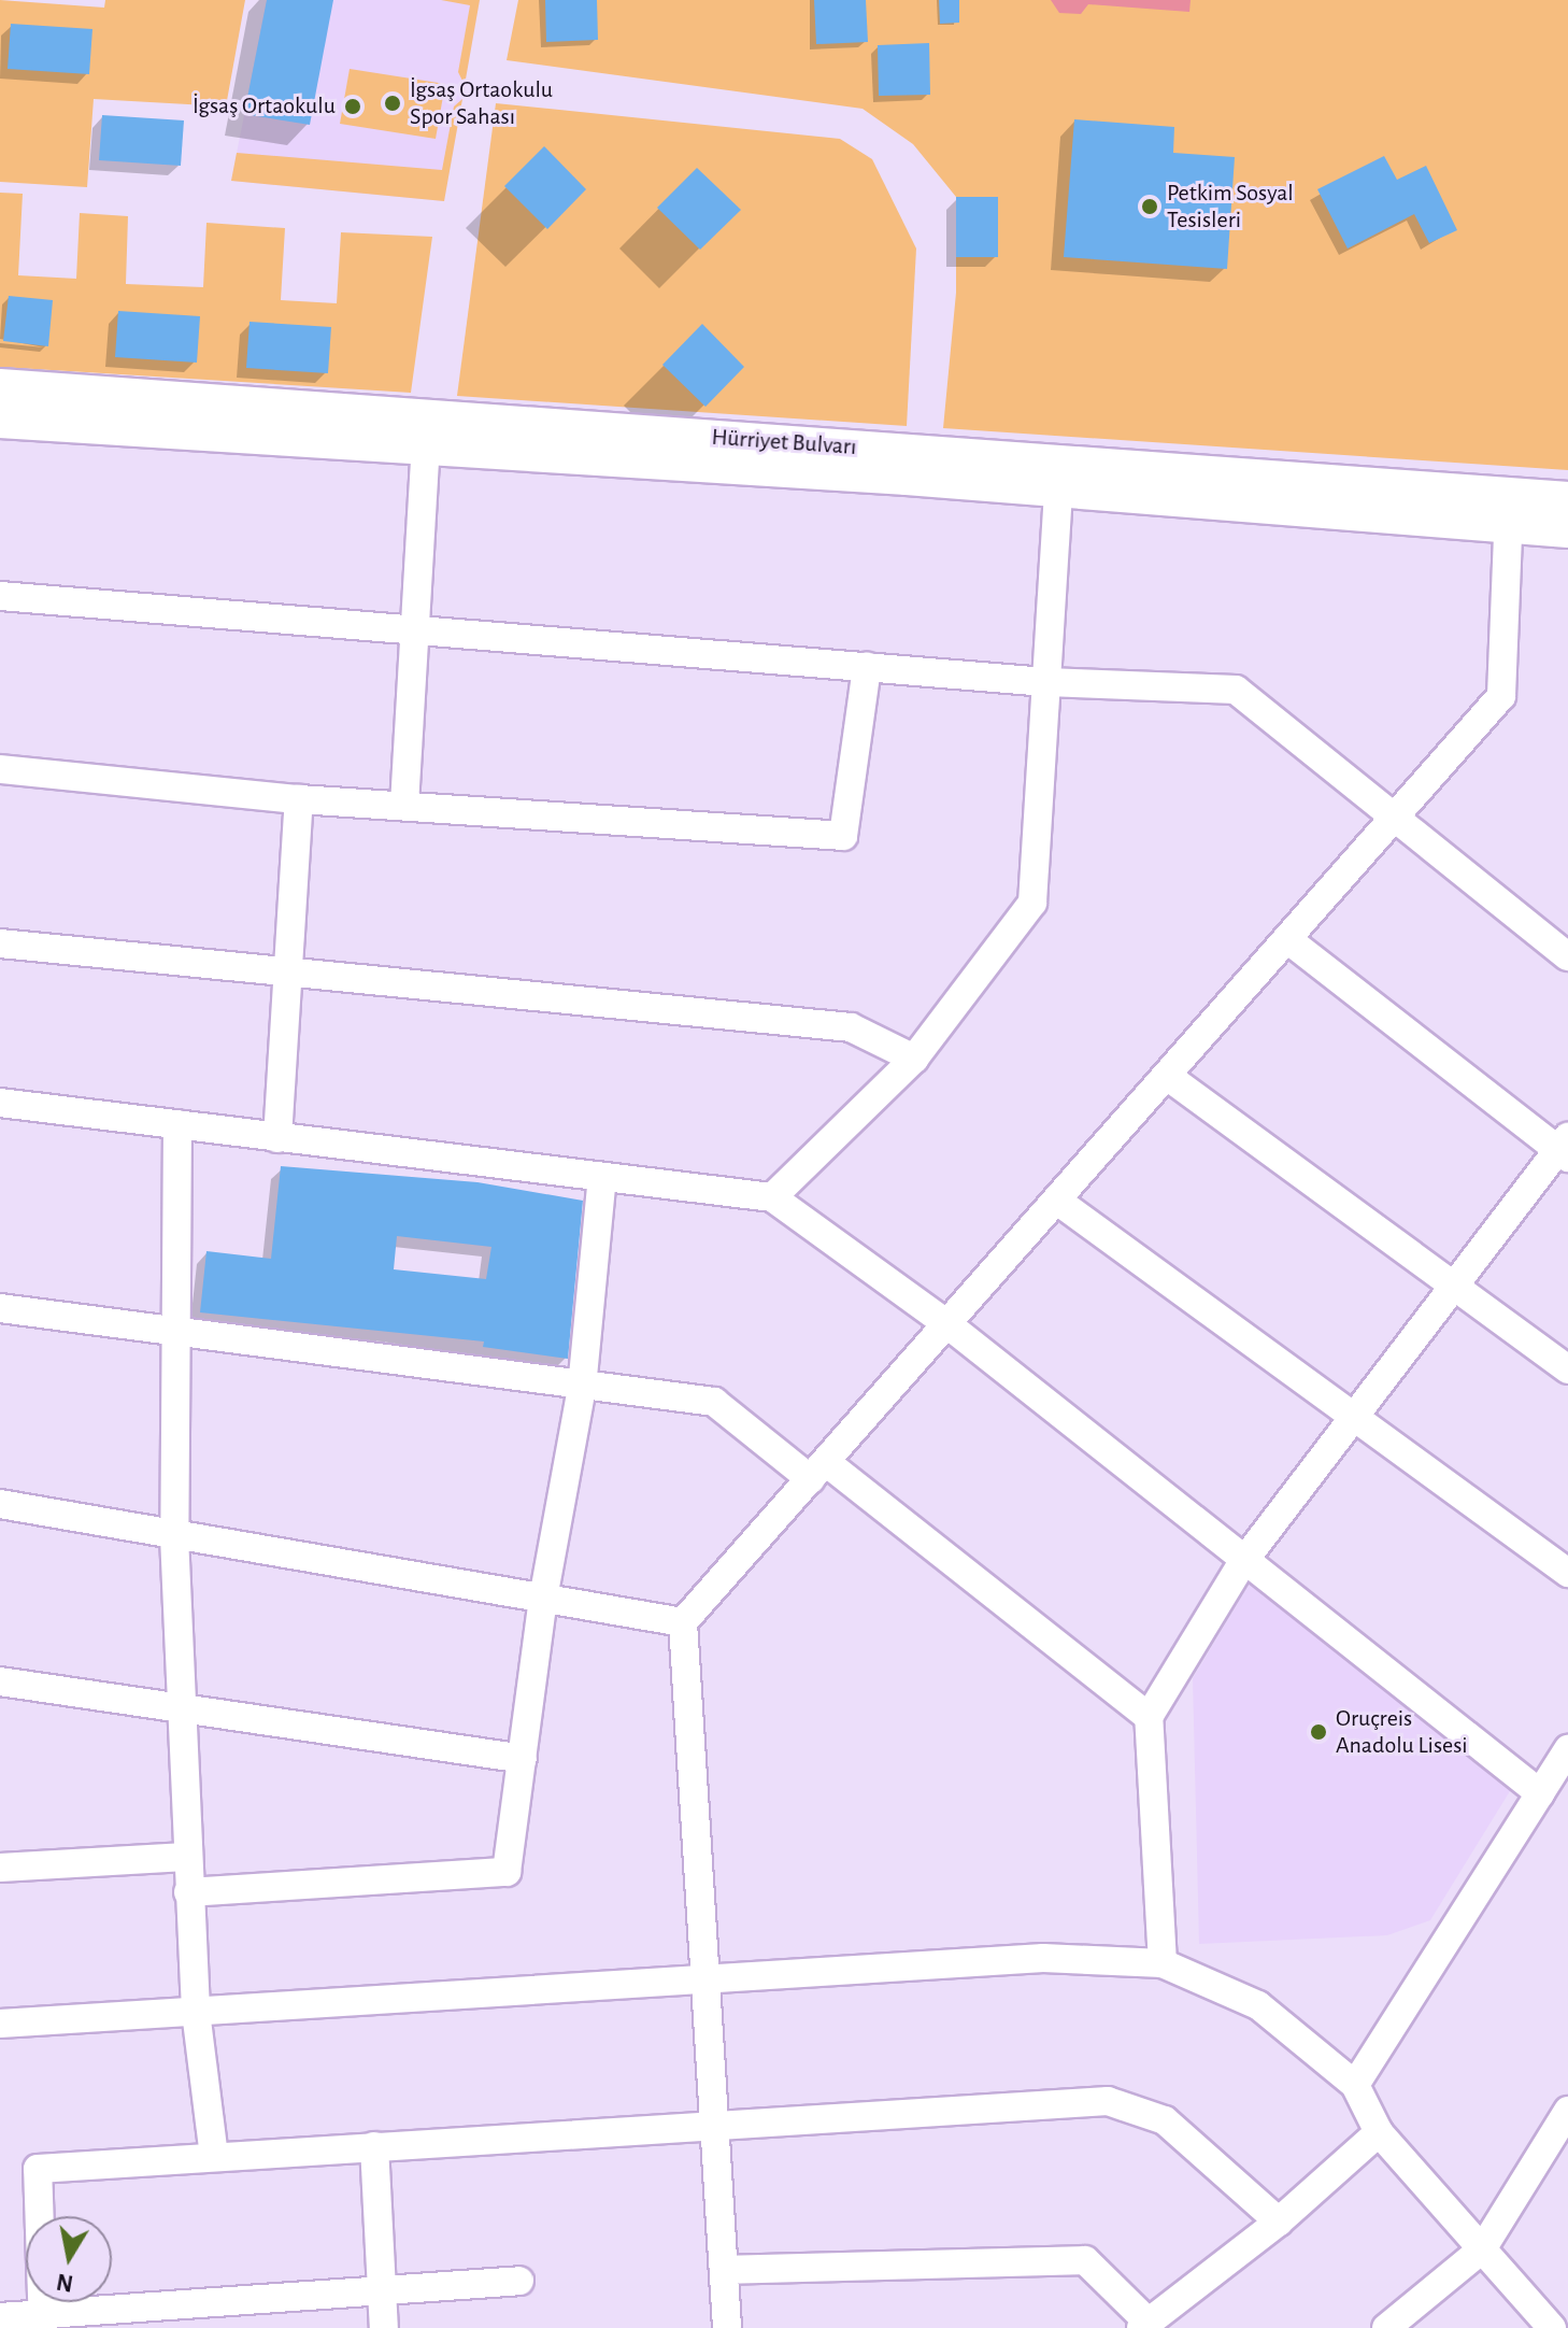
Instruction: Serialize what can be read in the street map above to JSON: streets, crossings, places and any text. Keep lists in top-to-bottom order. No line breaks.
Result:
{"streets":{"main road":["Hürriyet Bulvarı"]},"places":["İgsaş Ortaokulu Spor Sahası","İgsaş Ortaokulu","Petkim Sosyal Tesisleri","Oruçreis Anadolu Lisesi"],"north":"bottom"}
